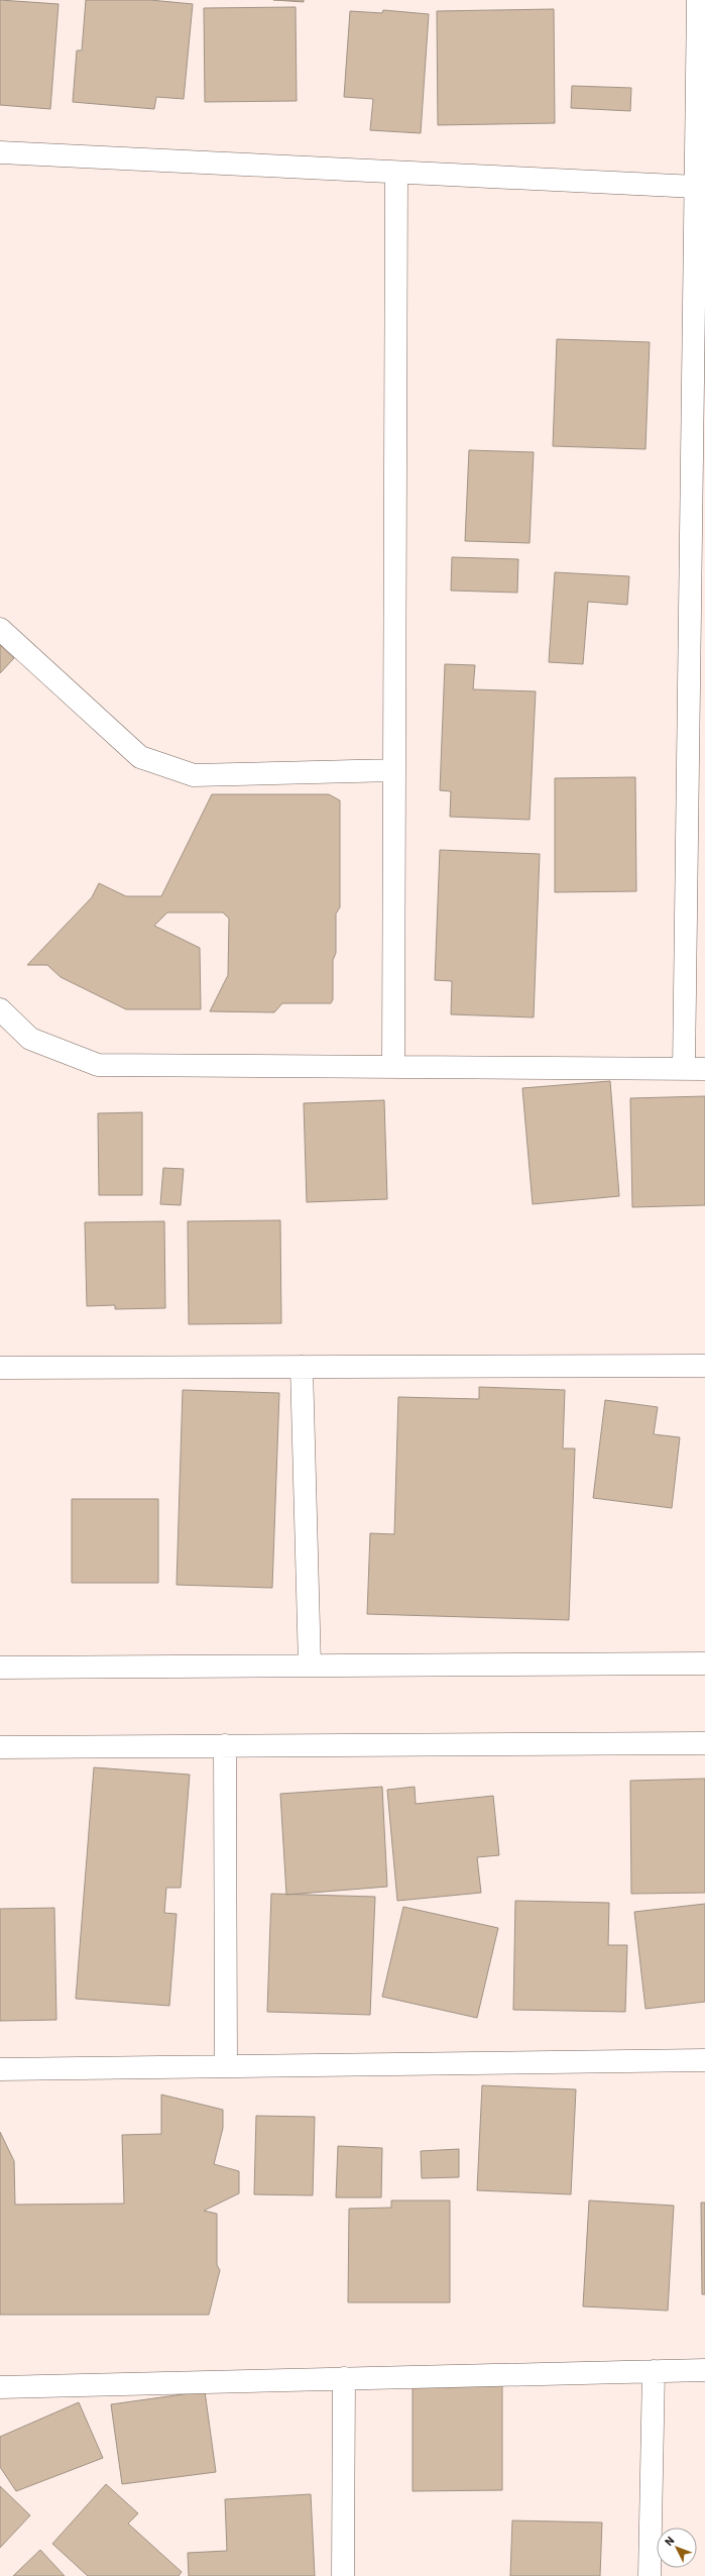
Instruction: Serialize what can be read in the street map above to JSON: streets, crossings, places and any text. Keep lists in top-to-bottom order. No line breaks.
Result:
{"north":"top left"}
